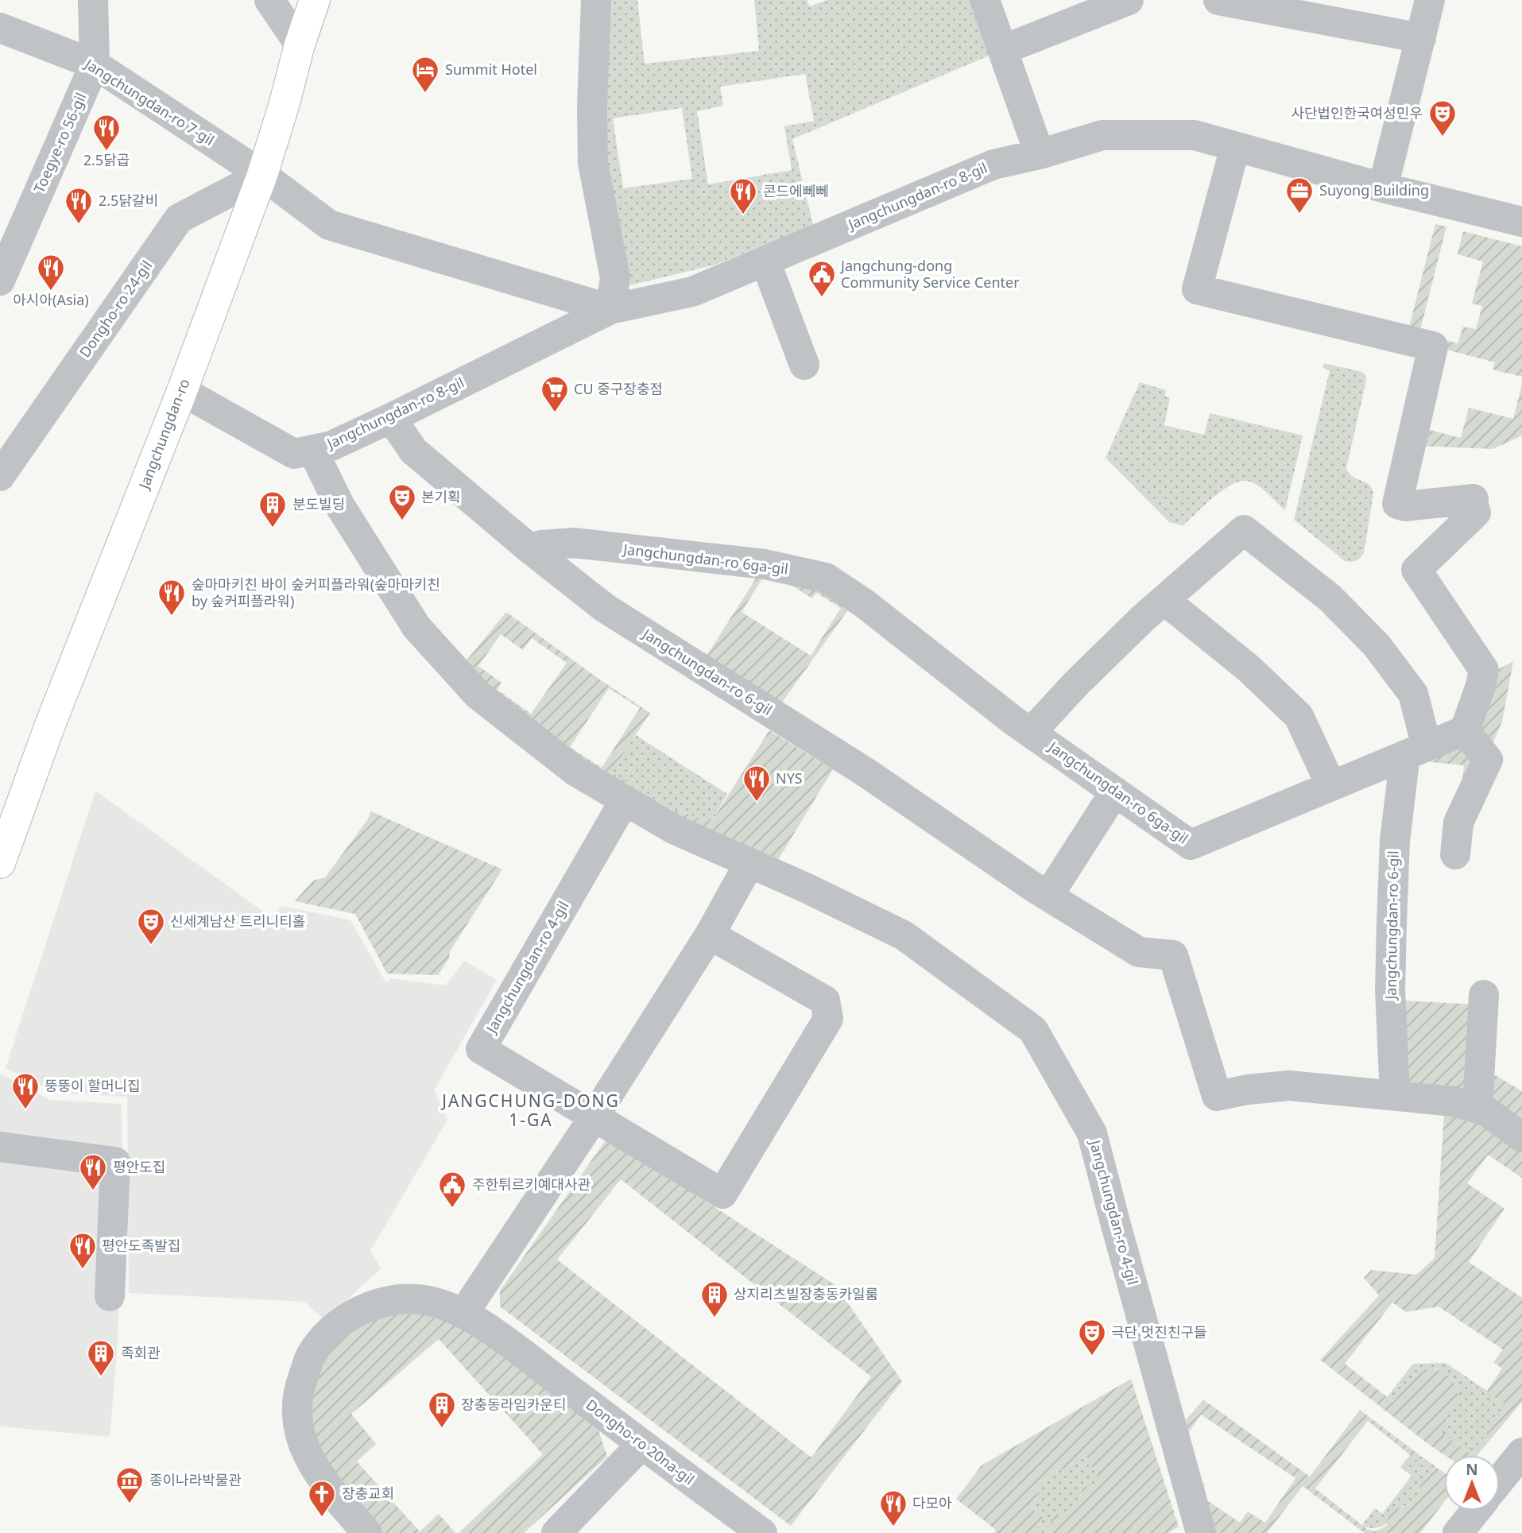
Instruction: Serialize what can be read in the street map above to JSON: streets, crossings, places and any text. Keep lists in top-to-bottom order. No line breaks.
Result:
{"streets":{"main road":["Jangchungdan-ro"],"street":["Jangchungdan-ro 7-gil","Toegye-ro 56-gil","Jangchungdan-ro 8-gil","Dongho-ro 24-gil","Jangchungdan-ro 6ga-gil","Jangchungdan-ro 6-gil","Jangchungdan-ro 4-gil","Dongho-ro 20na-gil"]},"crossings":[["Jangchungdan-ro 7-gil","Toegye-ro 56-gil"],["Jangchungdan-ro 7-gil","Jangchungdan-ro 8-gil"],["Jangchungdan-ro 7-gil","Dongho-ro 24-gil"],["Jangchungdan-ro 7-gil","Jangchungdan-ro"],["Jangchungdan-ro 8-gil","Dongho-ro 24-gil"],["Jangchungdan-ro 8-gil","Jangchungdan-ro"],["Jangchungdan-ro 8-gil","Jangchungdan-ro 6-gil"],["Jangchungdan-ro 8-gil","Jangchungdan-ro 4-gil"],["Dongho-ro 24-gil","Jangchungdan-ro"],["Jangchungdan-ro 6ga-gil","Jangchungdan-ro 6-gil"]],"districts":["JANGCHUNG-DONG 1-GA"],"places":{"hotel":["Summit Hotel"],"theatre":["사단법인한국여성민우","본기획","신세계남산 트리니티홀","극단 멋진친구들"],"restaurant":["2.5닭곱","콘드에뻬뻬","2.5닭갈비","아시아(Asia)","숲마마키친 바이 숲커피플라워(숲마마키친 by 숲커피플라워)","NYS","뚱뚱이 할머니집","평안도집","평안도족발집","다모아"],"office":["Suyong Building"],"public building":["Jangchung-dong Community Service Center","주한튀르키예대사관"],"supermarket":["CU 중구장충점"],"building":["분도빌딩","상지리츠빌장충동카일룸","족회관","장충동라임카운티"],"museum":["종이나라박물관"],"church":["장충교회"]},"north":"top"}
